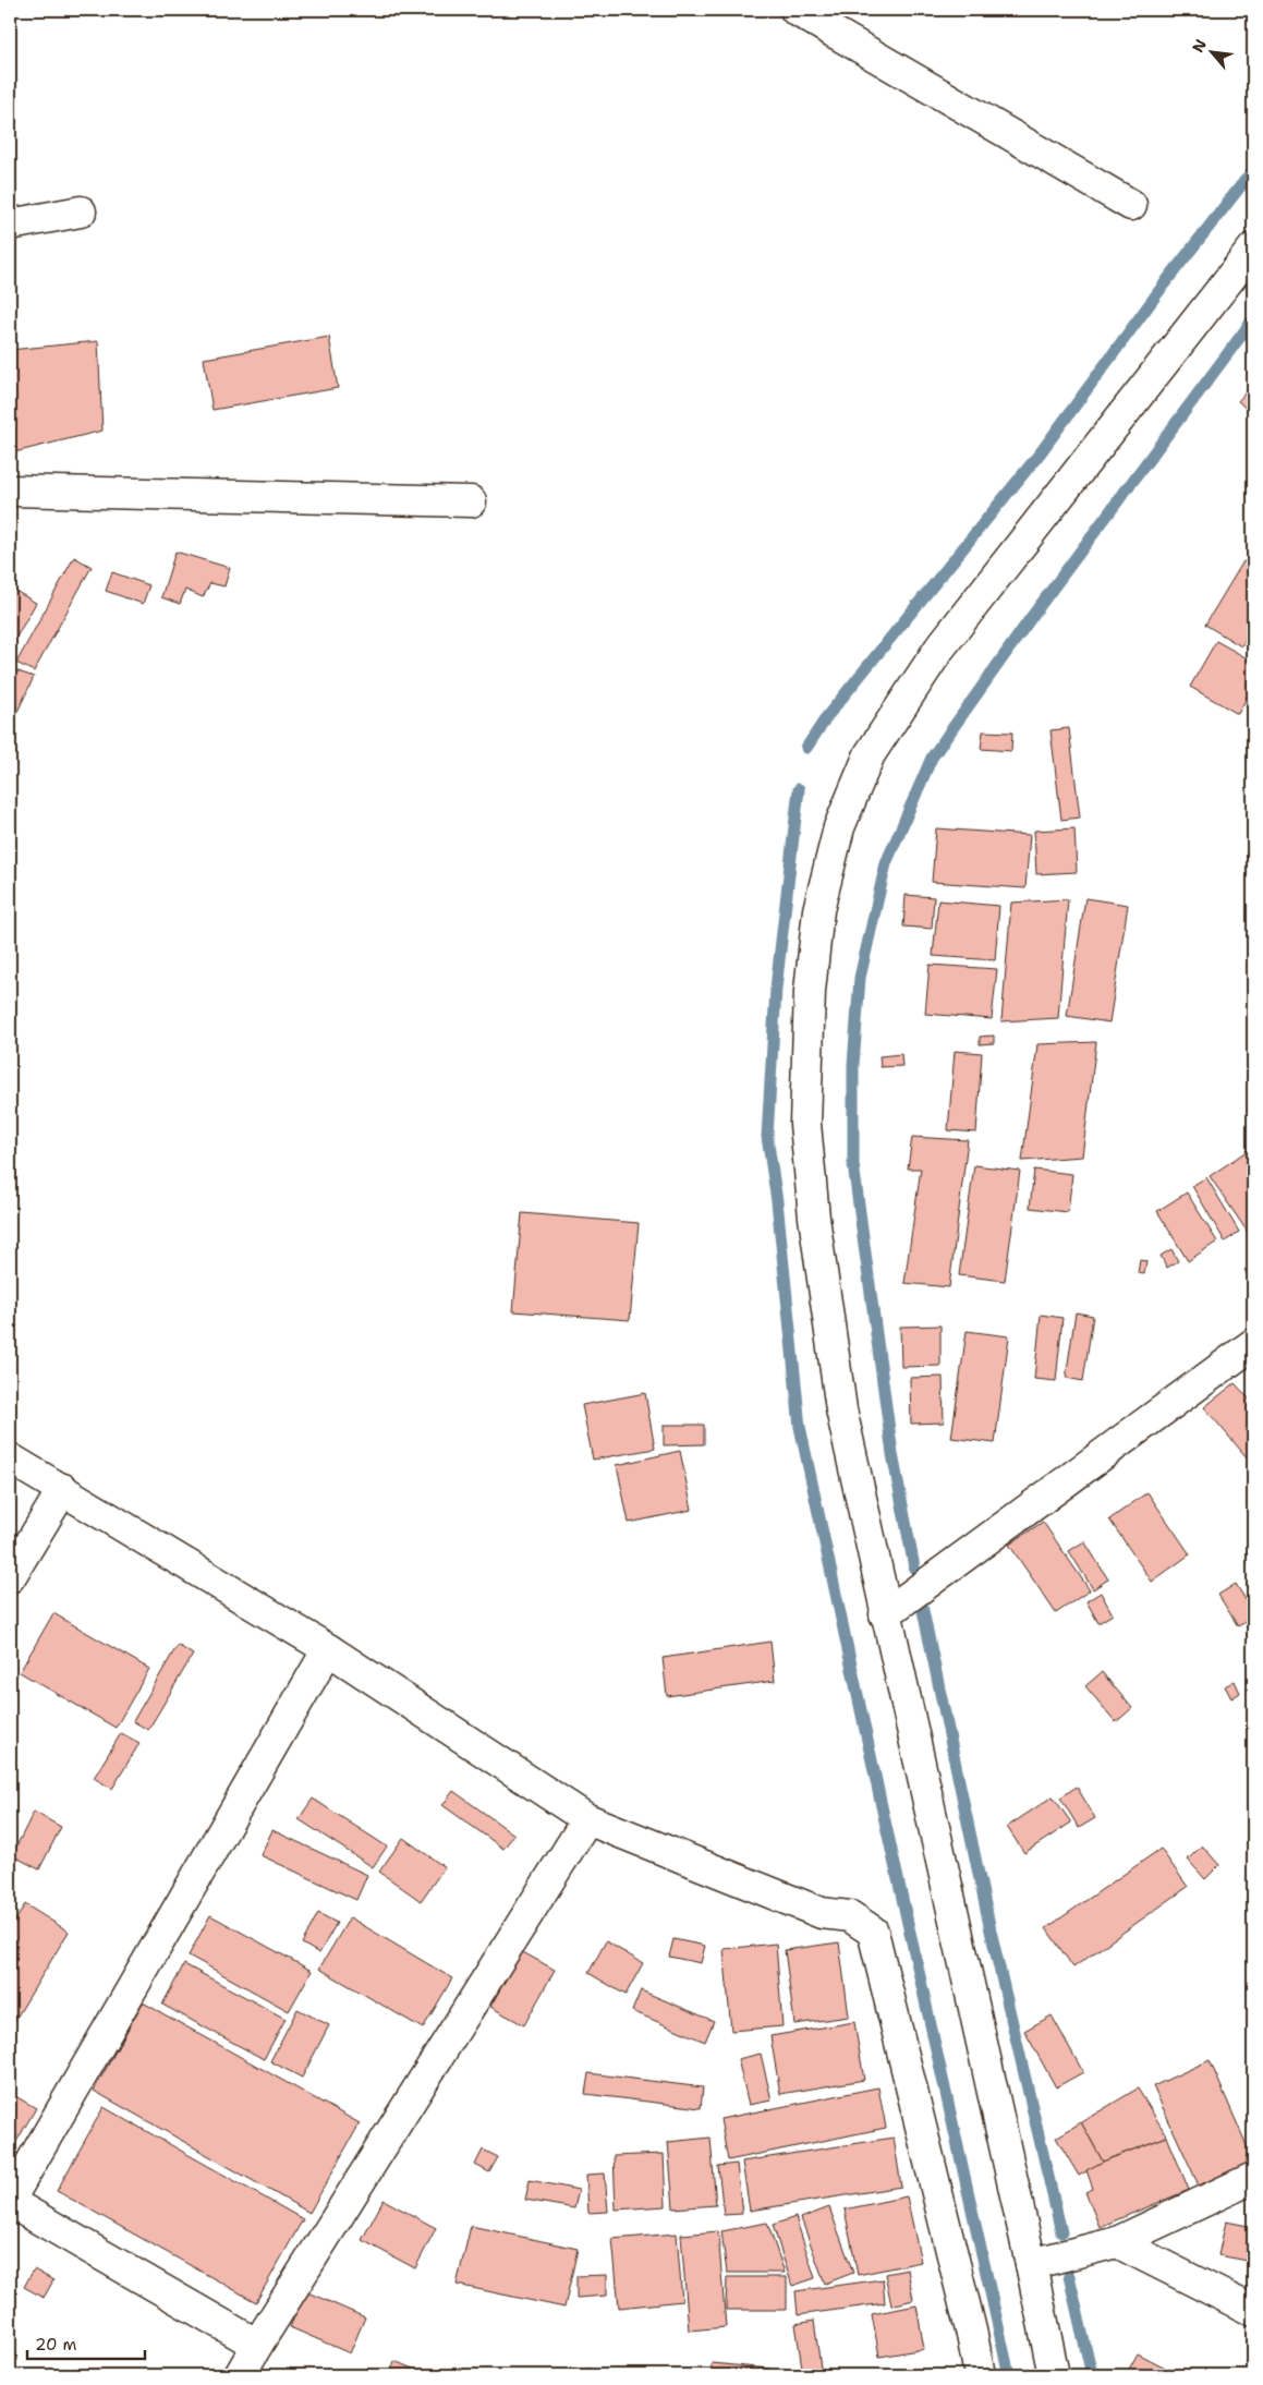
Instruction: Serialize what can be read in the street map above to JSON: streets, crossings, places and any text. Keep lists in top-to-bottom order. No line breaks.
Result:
{"scale_bar":"20 m","north":"top left"}
